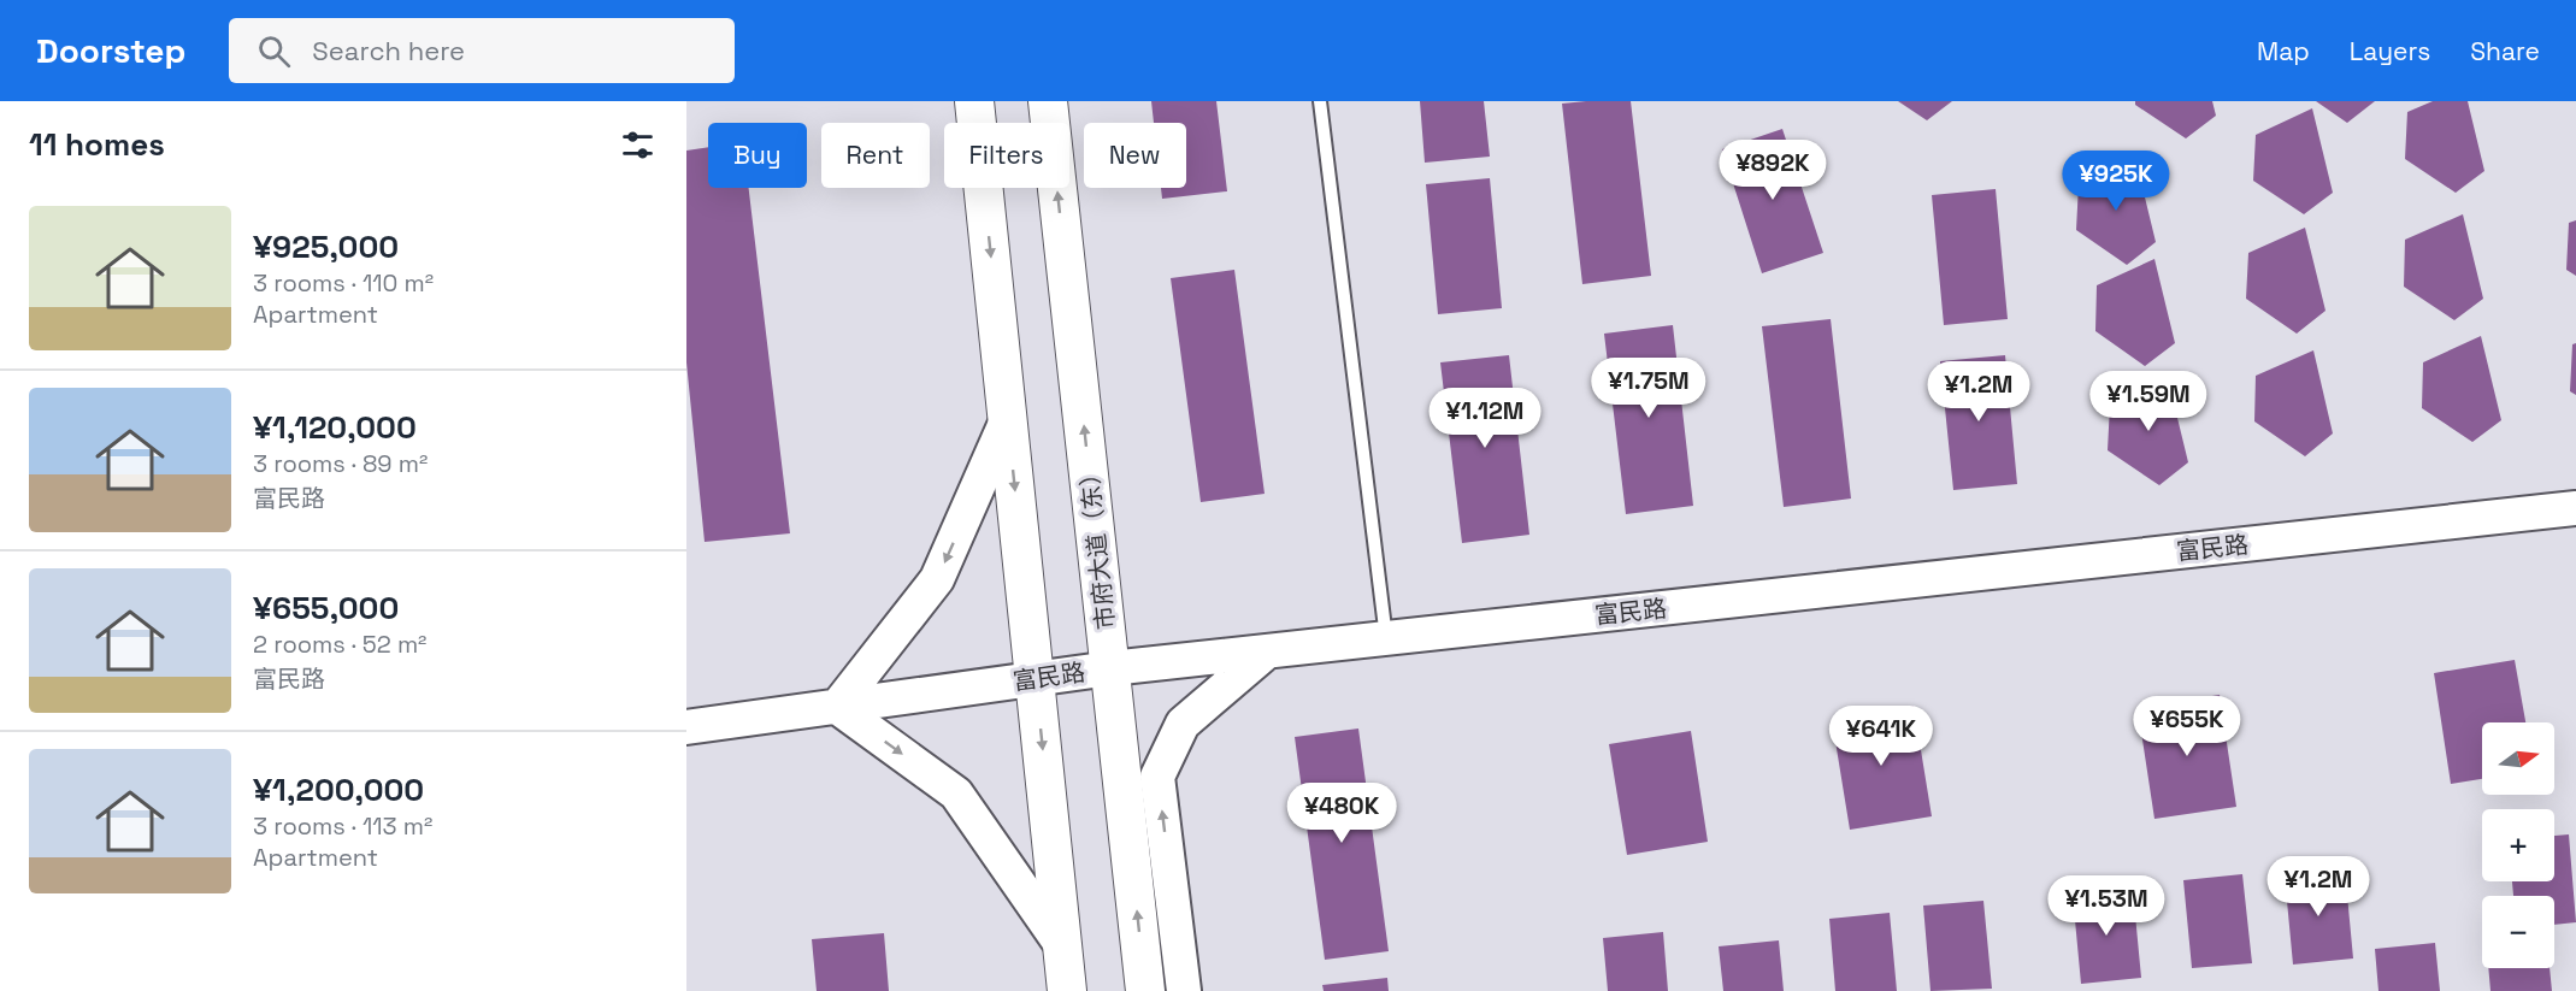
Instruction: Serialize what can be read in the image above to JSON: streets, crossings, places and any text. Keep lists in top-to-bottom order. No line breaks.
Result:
{"streets":{"main road":["市府大道（东）"],"street":["富民路"]},"crossings":[["市府大道（东）","富民路"]],"north":"right","page":{"header":"Doorstep","search":"Search here","nav":["Map","Layers","Share"],"heading":"11 homes","chip":["Buy","Rent","Filters","New"],"price":["¥892K","¥925K","¥1.75M","¥1.2M","¥1.59M","¥1.12M","¥655K","¥641K","¥480K","¥1.2M","¥1.53M"],"list":[{"name":"¥925,000","note":"3 rooms · 110 m² · Apartment"},{"name":"¥1,120,000","note":"3 rooms · 89 m² · 富民路"},{"name":"¥655,000","note":"2 rooms · 52 m² · 富民路"},{"name":"¥1,200,000","note":"3 rooms · 113 m² · Apartment"}],"map_buttons":["+","−"]}}
